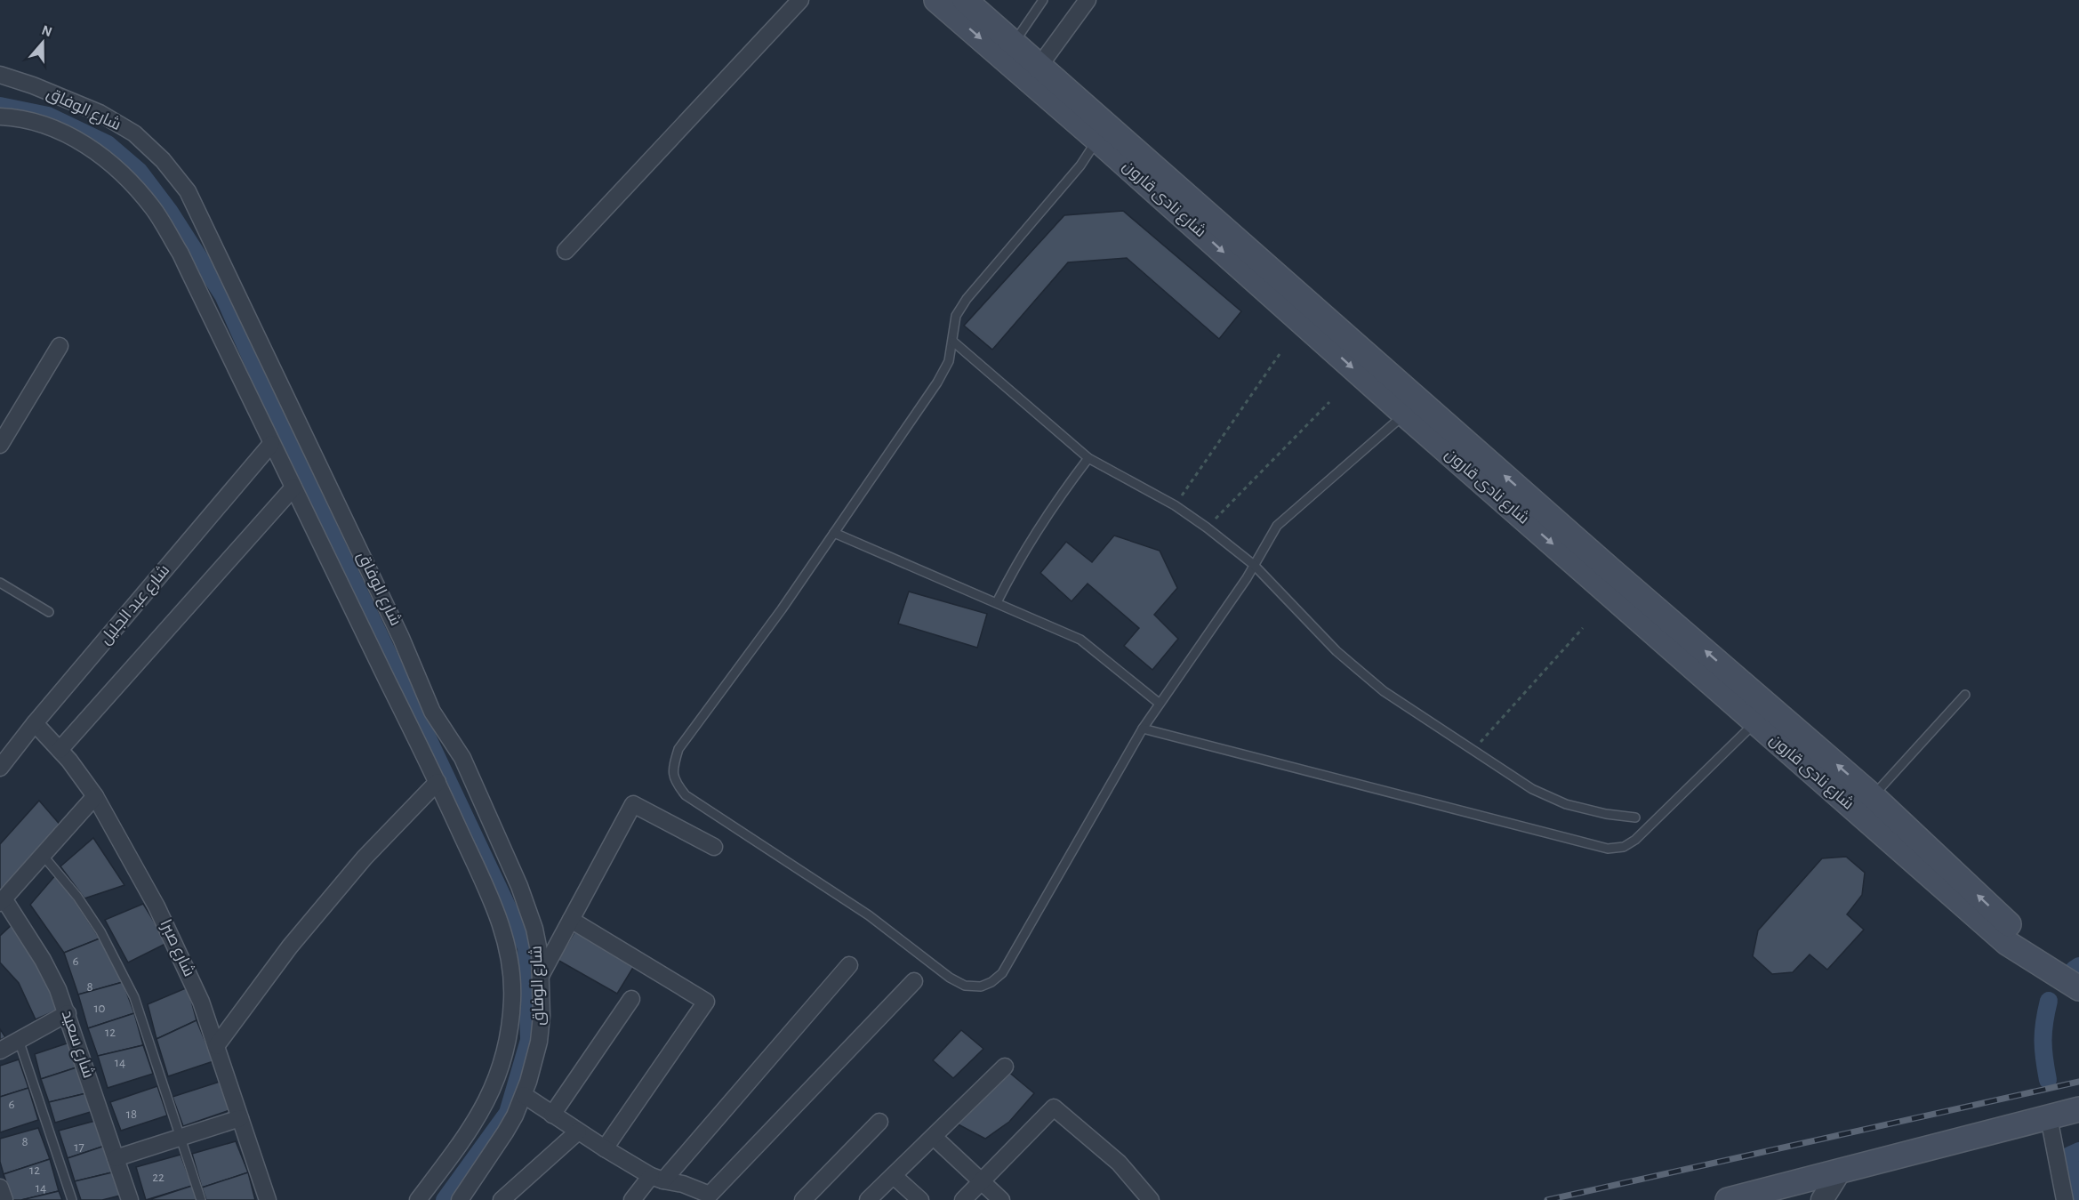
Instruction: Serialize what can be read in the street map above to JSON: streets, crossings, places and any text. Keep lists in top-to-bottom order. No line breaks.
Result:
{"streets":{"main road":["شارع نادى قارون"],"street":["شارع الوفاق","شارع عبد الجليل","شارع صبرا","شارع سعيد"]},"crossings":[["شارع الوفاق","شارع عبد الجليل"],["شارع عبد الجليل","شارع صبرا"]],"house_numbers":["6","8","10","12","14","6","18","8","17","12","22","14"],"north":"top"}
